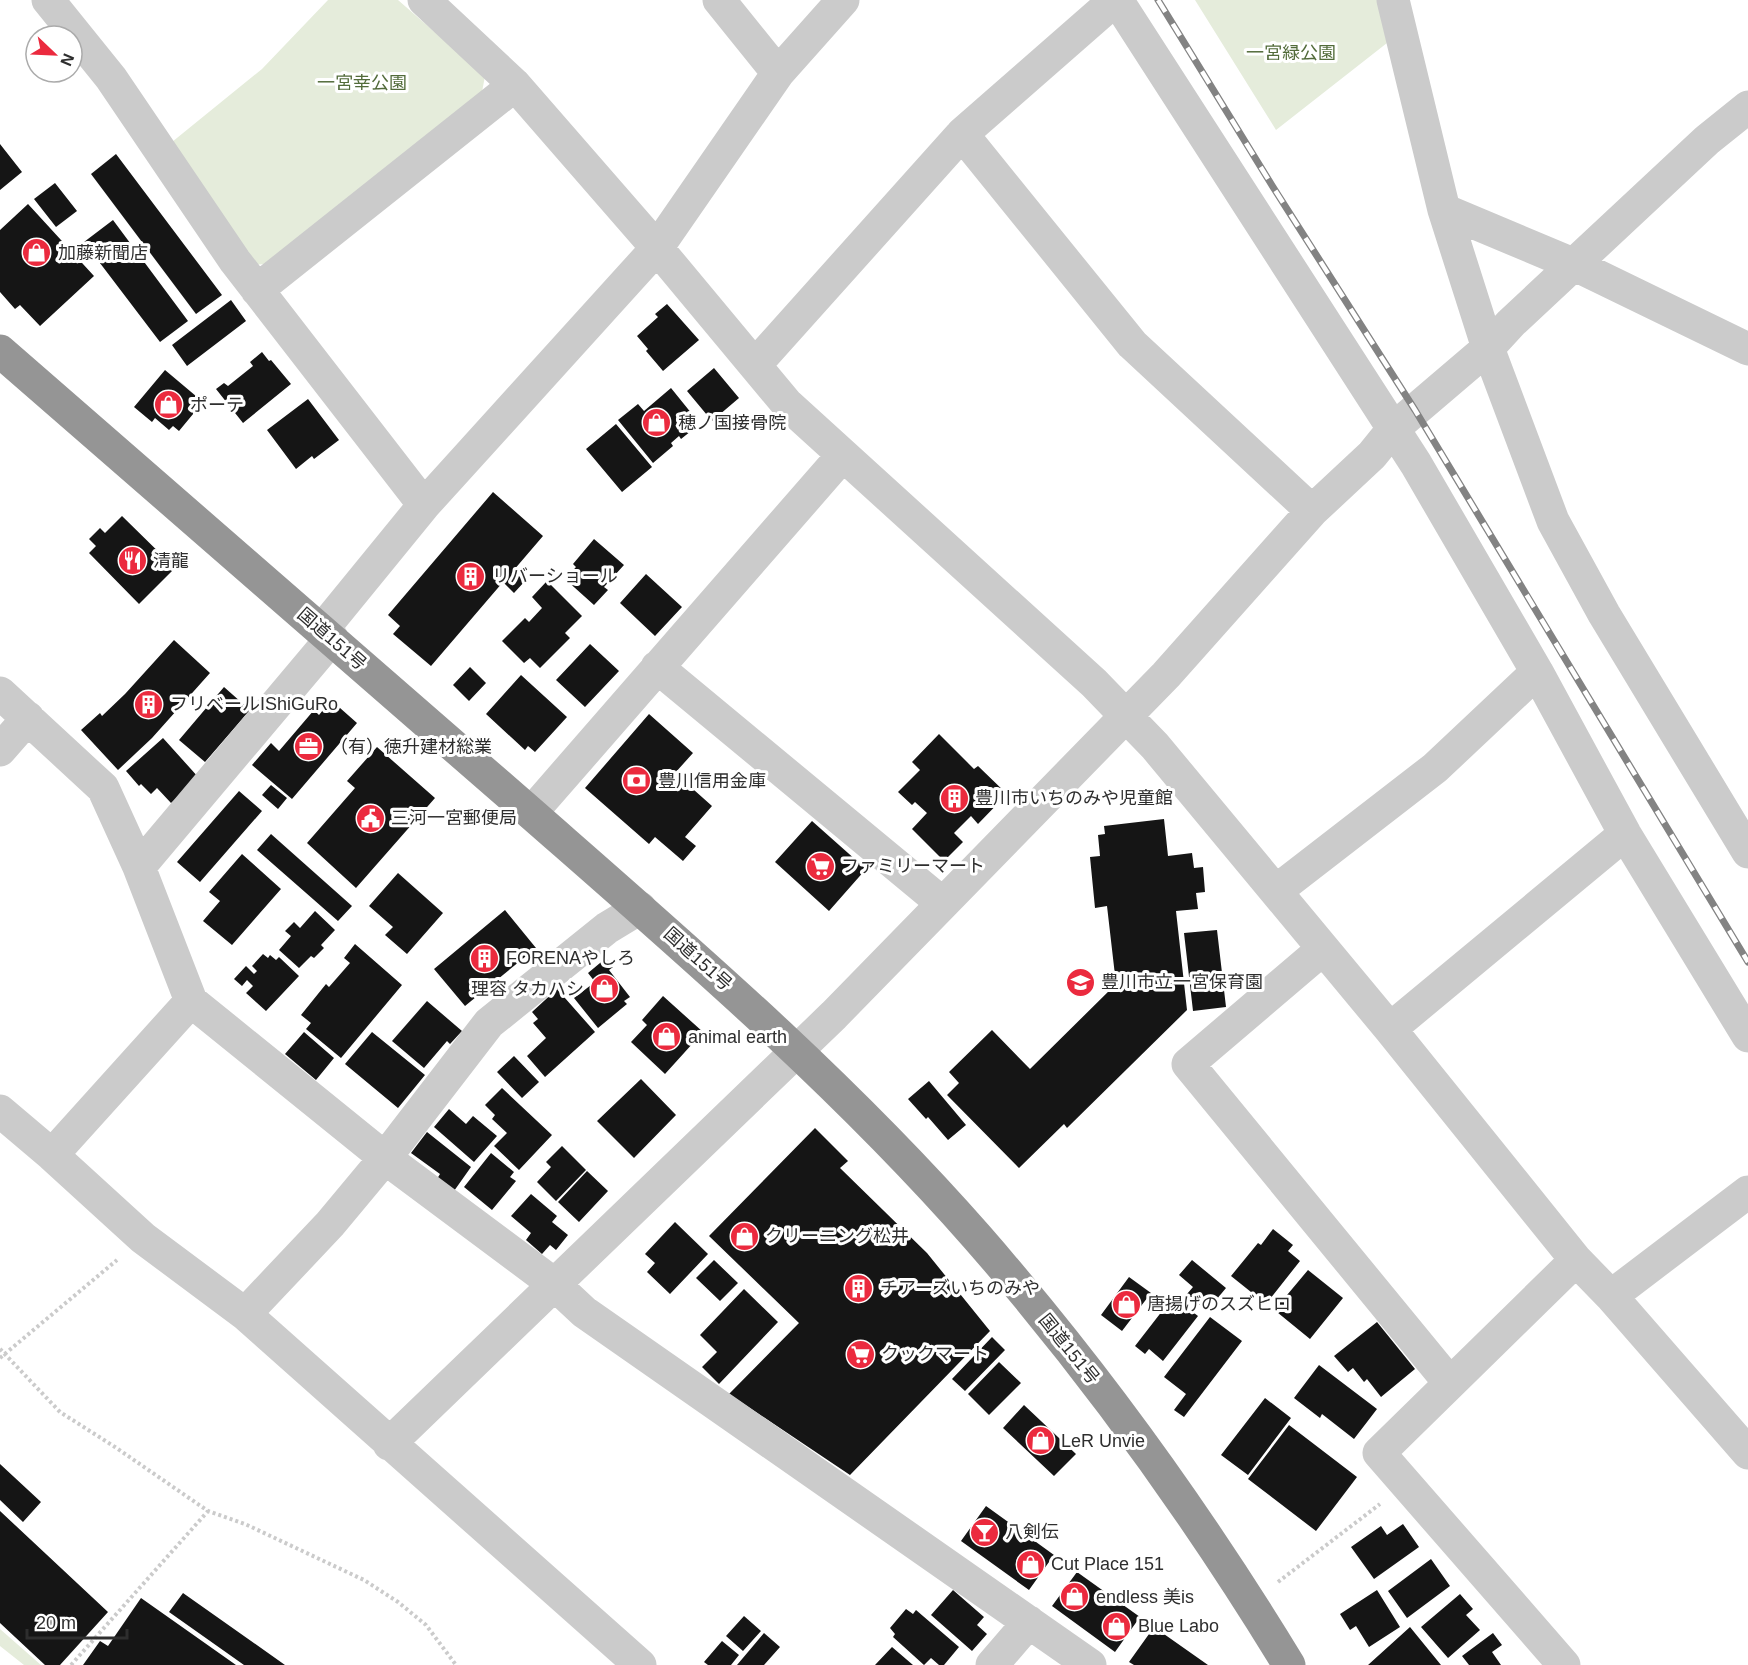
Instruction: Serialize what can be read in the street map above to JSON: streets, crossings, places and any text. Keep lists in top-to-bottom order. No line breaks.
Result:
{"streets":{"highway":["国道151号"]},"parks":["一宮緑公園","一宮幸公園"],"places":{"shop":["加藤新聞店","ポーテ","穂ノ国接骨院","理容 タカハシ","animal earth","クリーニング松井","唐揚げのスズヒロ","LeR Unvie","Cut Place 151","endless 美is","Blue Labo"],"restaurant":["清龍"],"building":["リバーショール","フリベールIShiGuRo","豊川市いちのみや児童館","FORENAやしろ","チアーズいちのみや"],"office":["（有）徳升建材総業"],"bank":["豊川信用金庫"],"public building":["三河一宮郵便局"],"supermarket":["ファミリーマート","クックマート"],"school or university":["豊川市立一宮保育園"],"bar":["八剣伝"]},"scale_bar":"20 m","north":"bottom right"}
